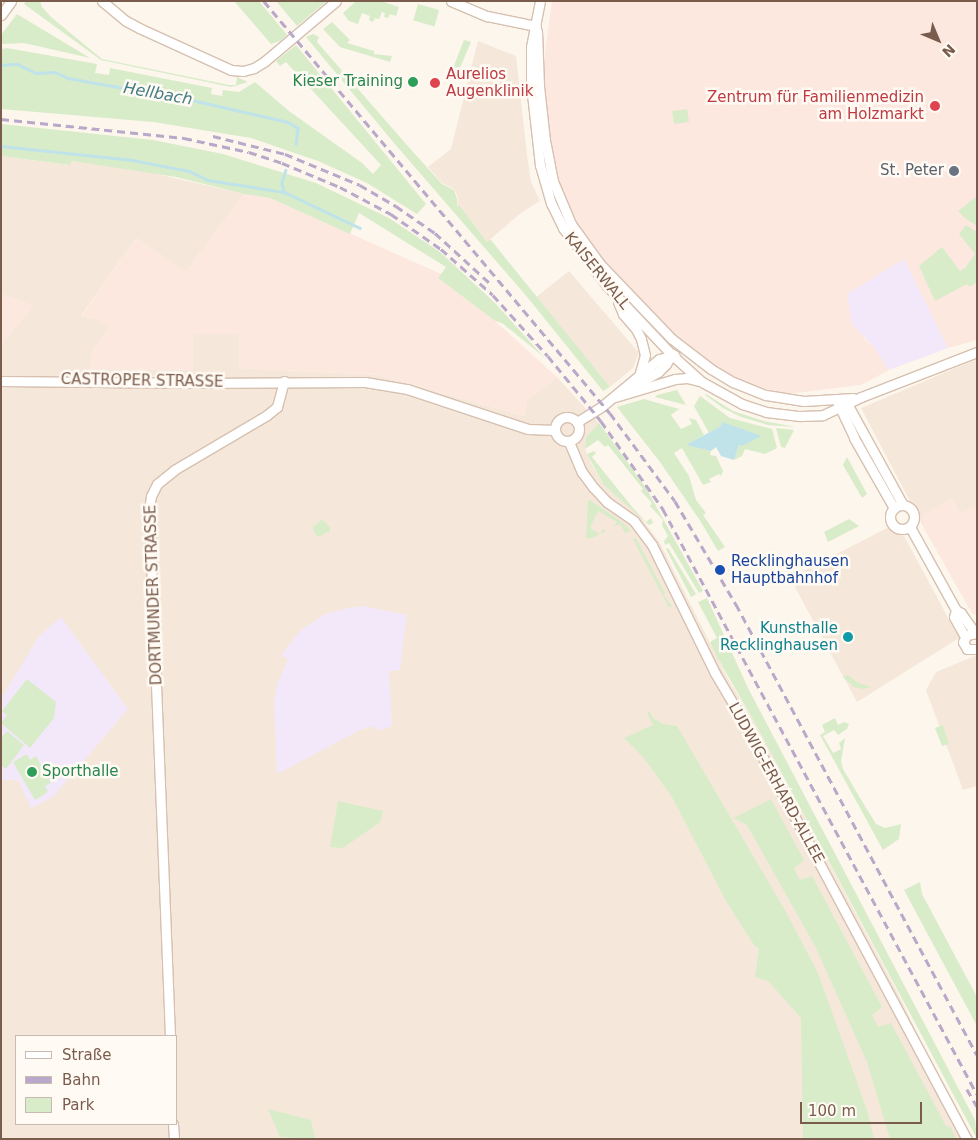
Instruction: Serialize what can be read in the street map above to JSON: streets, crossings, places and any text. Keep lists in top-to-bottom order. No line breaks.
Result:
{"streets":{"main road":["KAISERWALL","CASTROPER STRASSE","DORTMUNDER STRASSE","LUDWIG-ERHARD-ALLEE"]},"crossings":[["CASTROPER STRASSE","DORTMUNDER STRASSE"]],"water":["Hellbach"],"places":["Kieser Training","Aurelios Augenklinik","Zentrum für Familienmedizin am Holzmarkt","St. Peter","Recklinghausen Hauptbahnhof","Kunsthalle Recklinghausen","Sporthalle"],"legend":["Straße","Bahn","Park"],"scale_bar":"100 m","north":"bottom right"}
